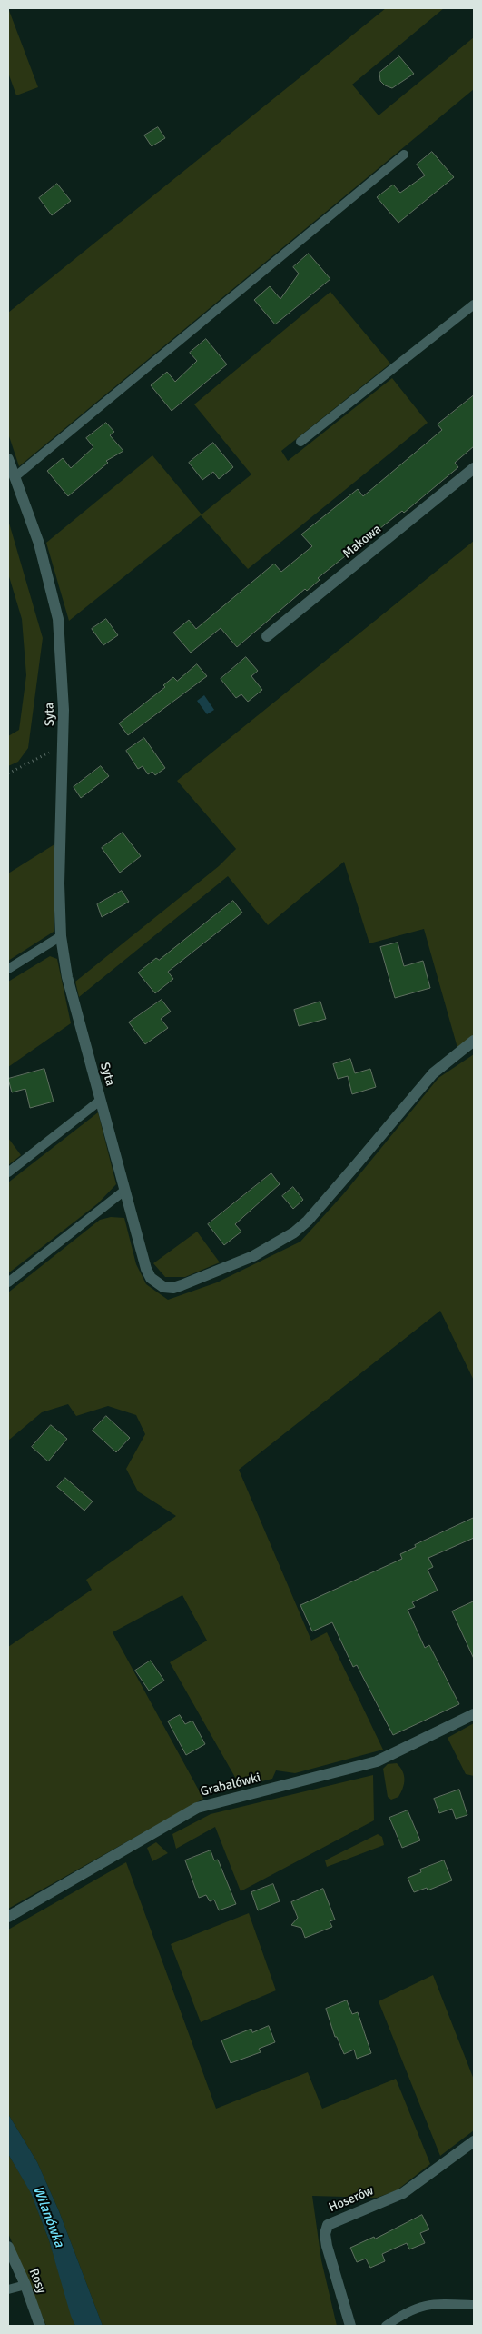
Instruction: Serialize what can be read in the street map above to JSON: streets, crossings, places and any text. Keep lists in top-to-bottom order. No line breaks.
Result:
{"streets":{"street":["Makowa","Syta","Grabalówki","Hoserów","Rosy"]},"water":["Wilanówka"]}
